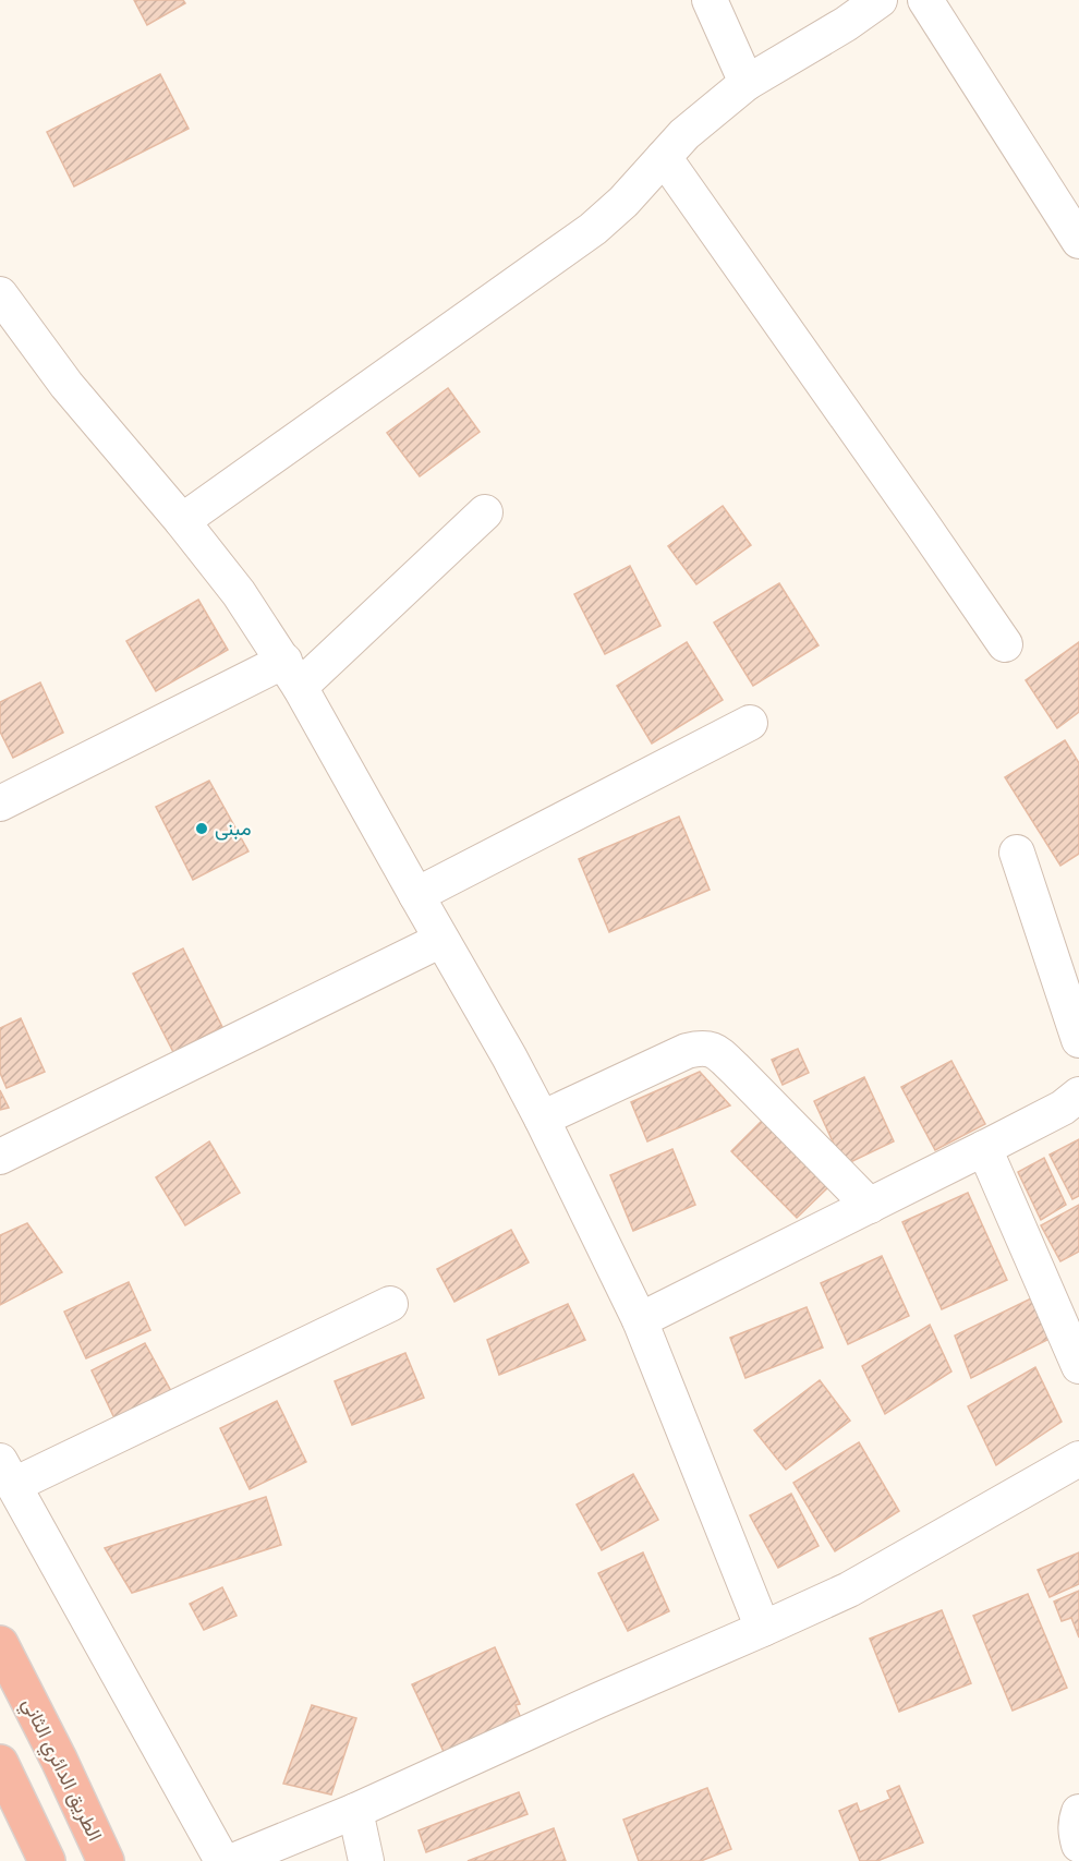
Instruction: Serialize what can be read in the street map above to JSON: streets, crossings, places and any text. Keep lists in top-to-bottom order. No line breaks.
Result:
{"streets":{"highway":["الطريق الدائري الثاني"]},"places":["مبنى"]}
